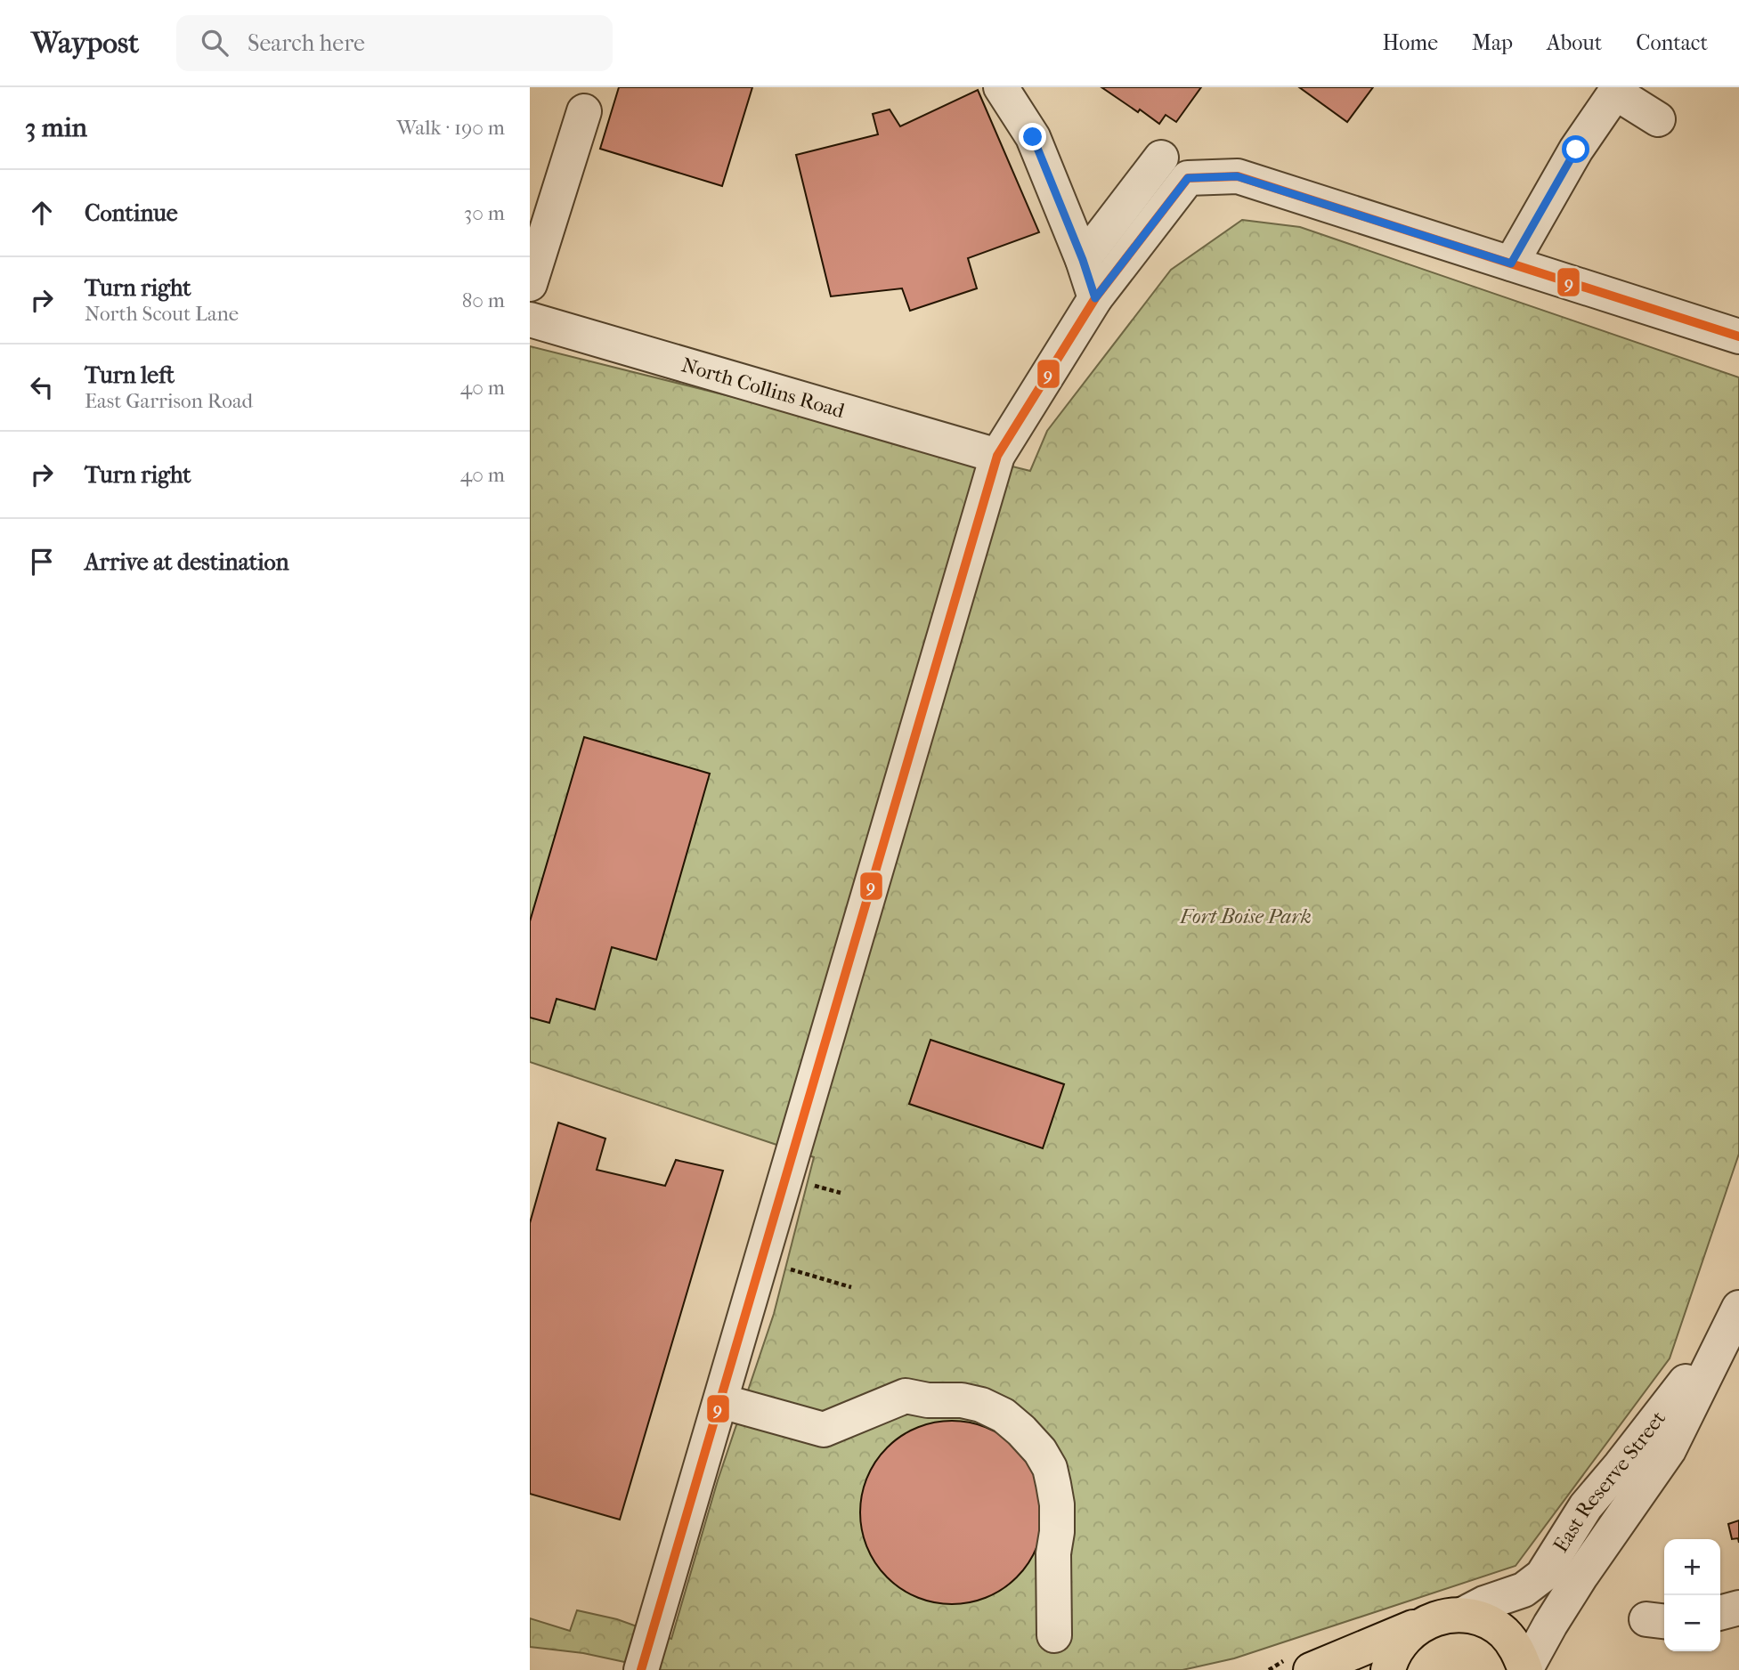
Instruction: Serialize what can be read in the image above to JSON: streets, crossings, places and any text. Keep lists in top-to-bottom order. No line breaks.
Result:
{"streets":{"street":["North Collins Road","East Reserve Street"]},"parks":["Fort Boise Park"],"lines":["transit line 9"],"page":{"header":"Waypost","search":"Search here","nav":["Home","Map","About","Contact"],"heading":["3 min","Walk · 190 m"],"list":[["Continue","30 m"],["Turn right","North Scout Lane","80 m"],["Turn left","East Garrison Road","40 m"],["Turn right","40 m"],"Arrive at destination"],"map_buttons":["+","−"]}}
